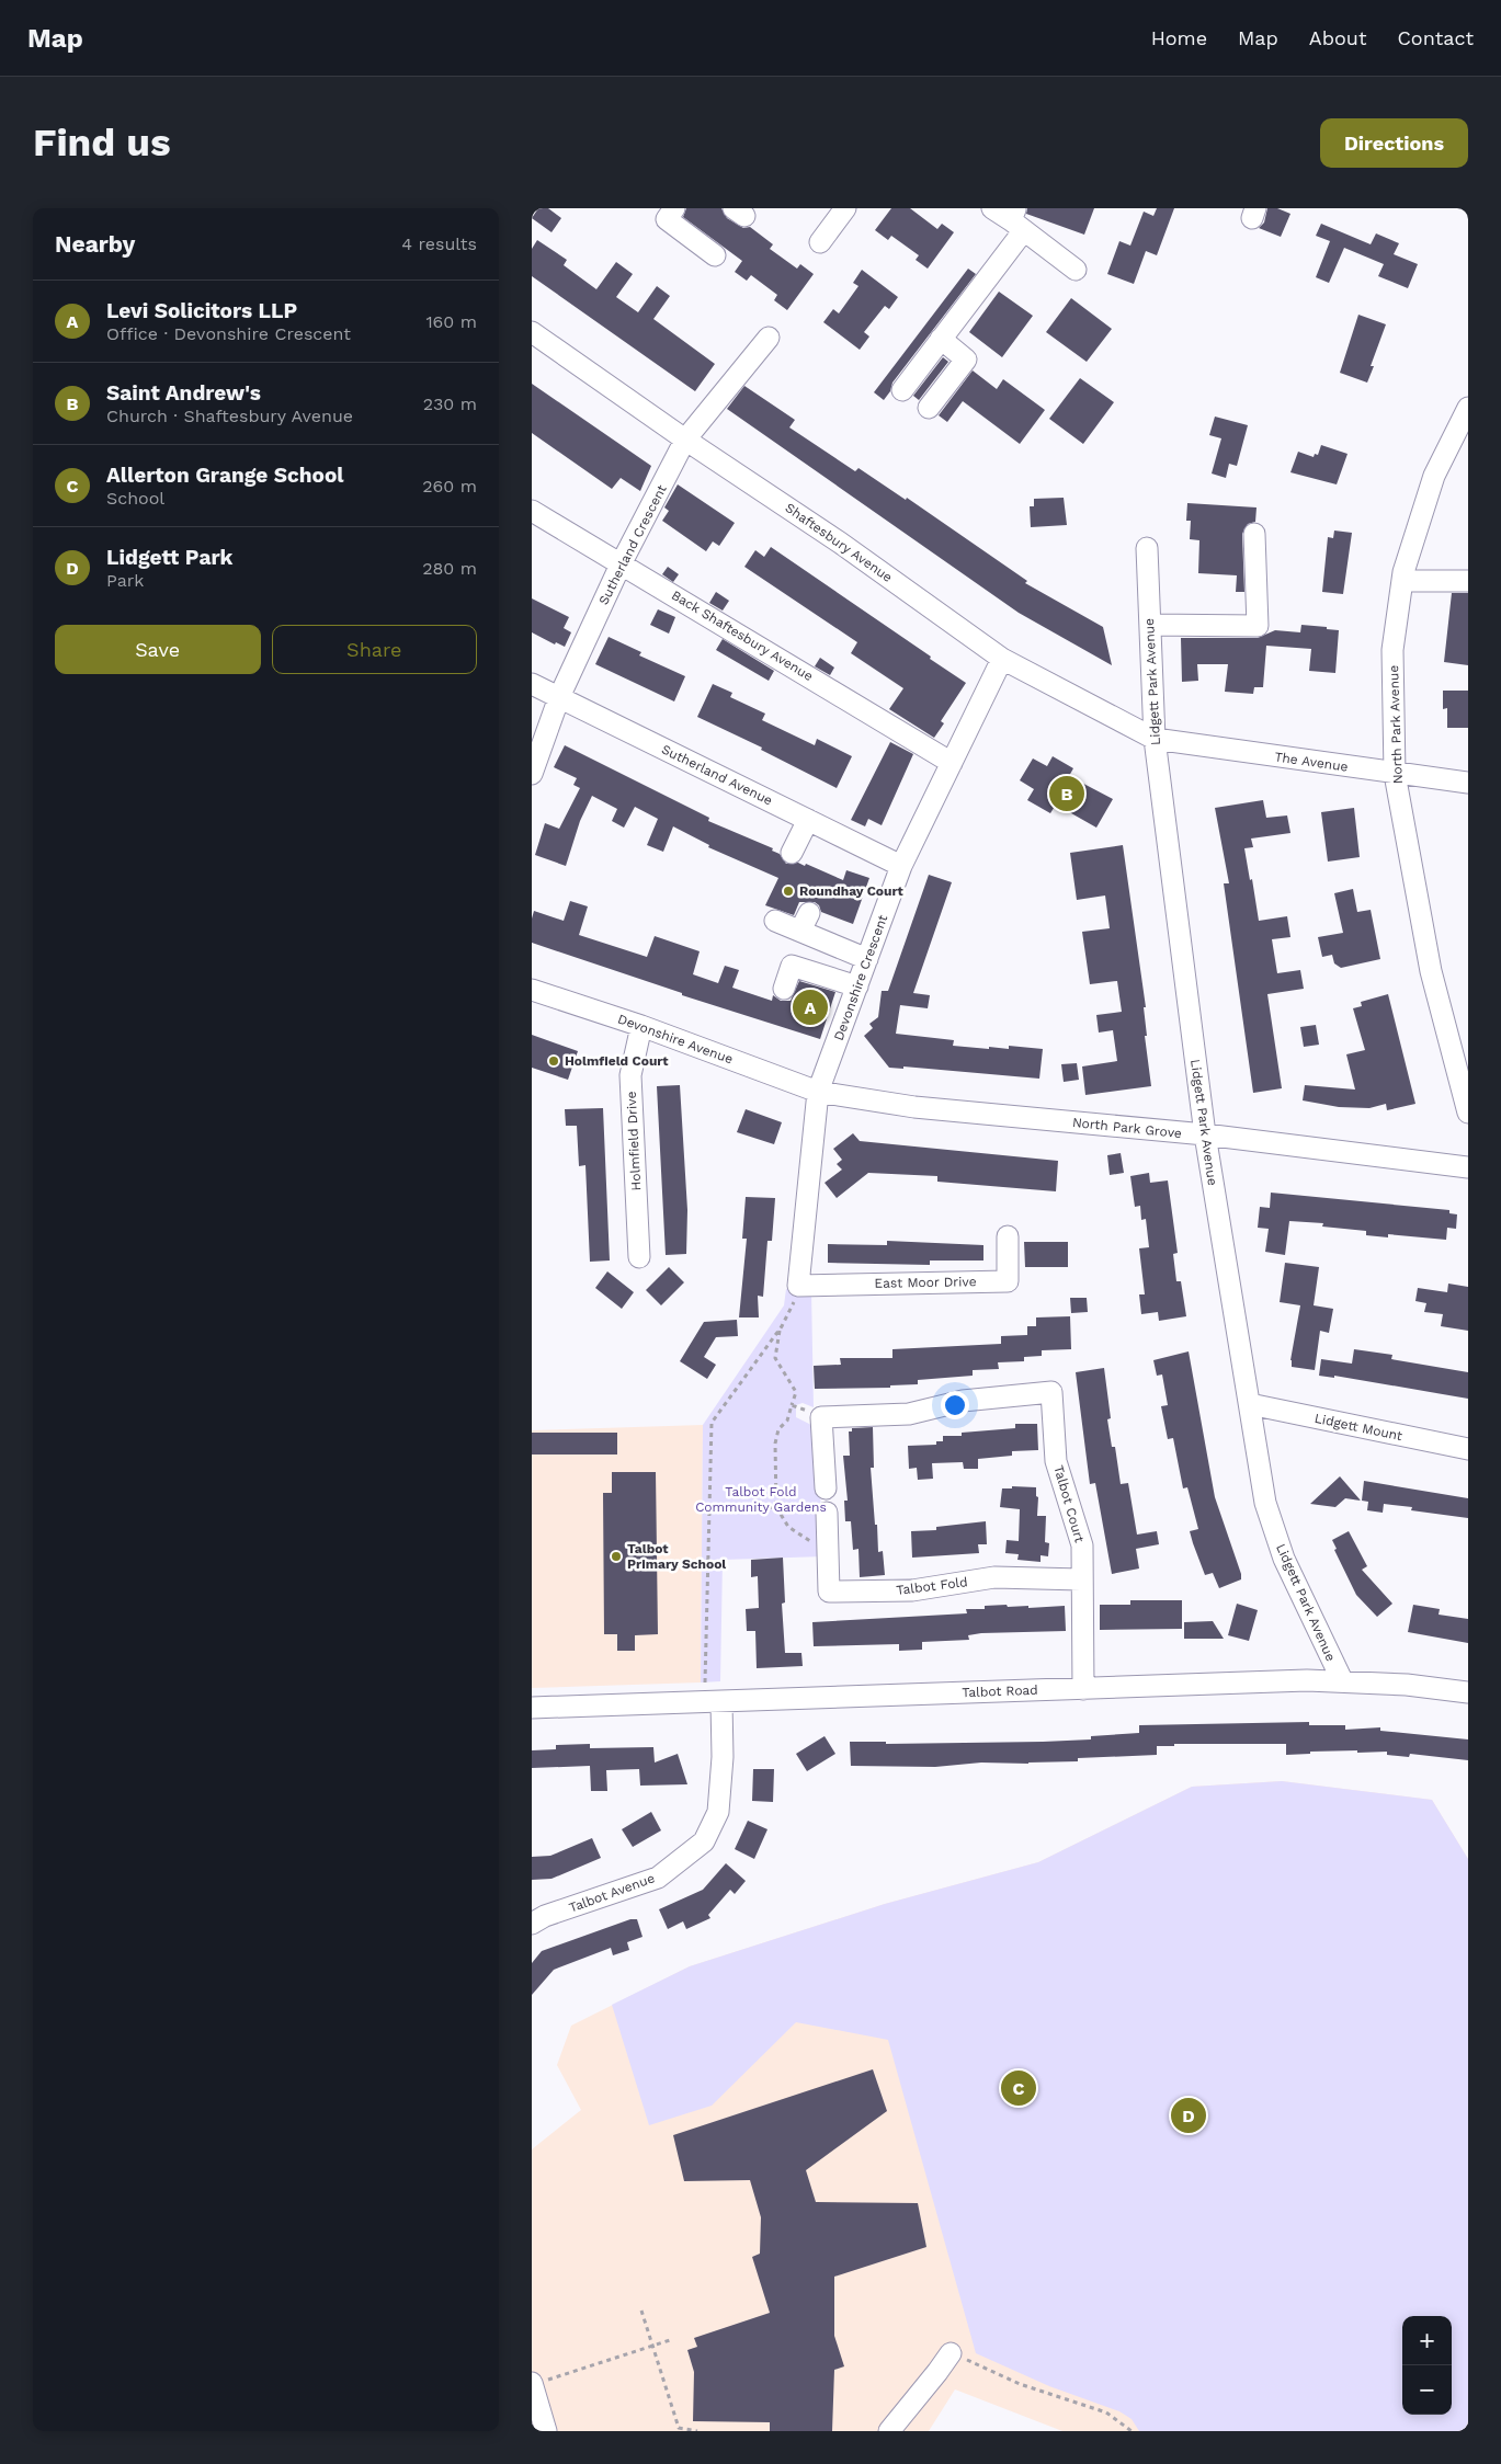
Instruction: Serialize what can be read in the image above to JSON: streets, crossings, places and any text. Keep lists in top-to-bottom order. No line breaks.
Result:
{"streets":{"street":["Shaftesbury Avenue","Sutherland Crescent","Back Shaftesbury Avenue","Lidgett Park Avenue","North Park Avenue","The Avenue","Sutherland Avenue","Devonshire Crescent","Devonshire Avenue","North Park Grove","Holmfield Drive","East Moor Drive","Lidgett Mount","Talbot Court","Talbot Fold","Talbot Road","Talbot Avenue"]},"crossings":[["Shaftesbury Avenue","Sutherland Crescent"],["Shaftesbury Avenue","Lidgett Park Avenue"],["Shaftesbury Avenue","The Avenue"],["Shaftesbury Avenue","Devonshire Crescent"],["Sutherland Crescent","Back Shaftesbury Avenue"],["Sutherland Crescent","Sutherland Avenue"],["Back Shaftesbury Avenue","Devonshire Crescent"],["Lidgett Park Avenue","The Avenue"],["Lidgett Park Avenue","North Park Grove"],["Lidgett Park Avenue","Lidgett Mount"],["Lidgett Park Avenue","Talbot Road"],["North Park Avenue","The Avenue"],["Sutherland Avenue","Devonshire Crescent"],["Devonshire Crescent","Devonshire Avenue"],["Devonshire Crescent","North Park Grove"],["Devonshire Crescent","East Moor Drive"],["Devonshire Avenue","North Park Grove"],["Devonshire Avenue","Holmfield Drive"],["Talbot Court","Talbot Fold"],["Talbot Court","Talbot Road"],["Talbot Road","Talbot Avenue"]],"parks":["Talbot Fold Community Gardens"],"places":["Roundhay Court","Holmfield Court","Talbot Primary School"],"page":{"header":"Map","nav":["Home","Map","About","Contact"],"buttons":["Directions",["Save","Share"]],"title":"Find us","heading":["Nearby","4 results"],"list":[{"mark":"A","name":"Levi Solicitors LLP","note":"Office · Devonshire Crescent","value":"160 m"},{"mark":"B","name":"Saint Andrew's","note":"Church · Shaftesbury Avenue","value":"230 m"},{"mark":"C","name":"Allerton Grange School","note":"School","value":"260 m"},{"mark":"D","name":"Lidgett Park","note":"Park","value":"280 m"}],"pins":["B","A","C","D"],"map_buttons":["+","−"]}}
